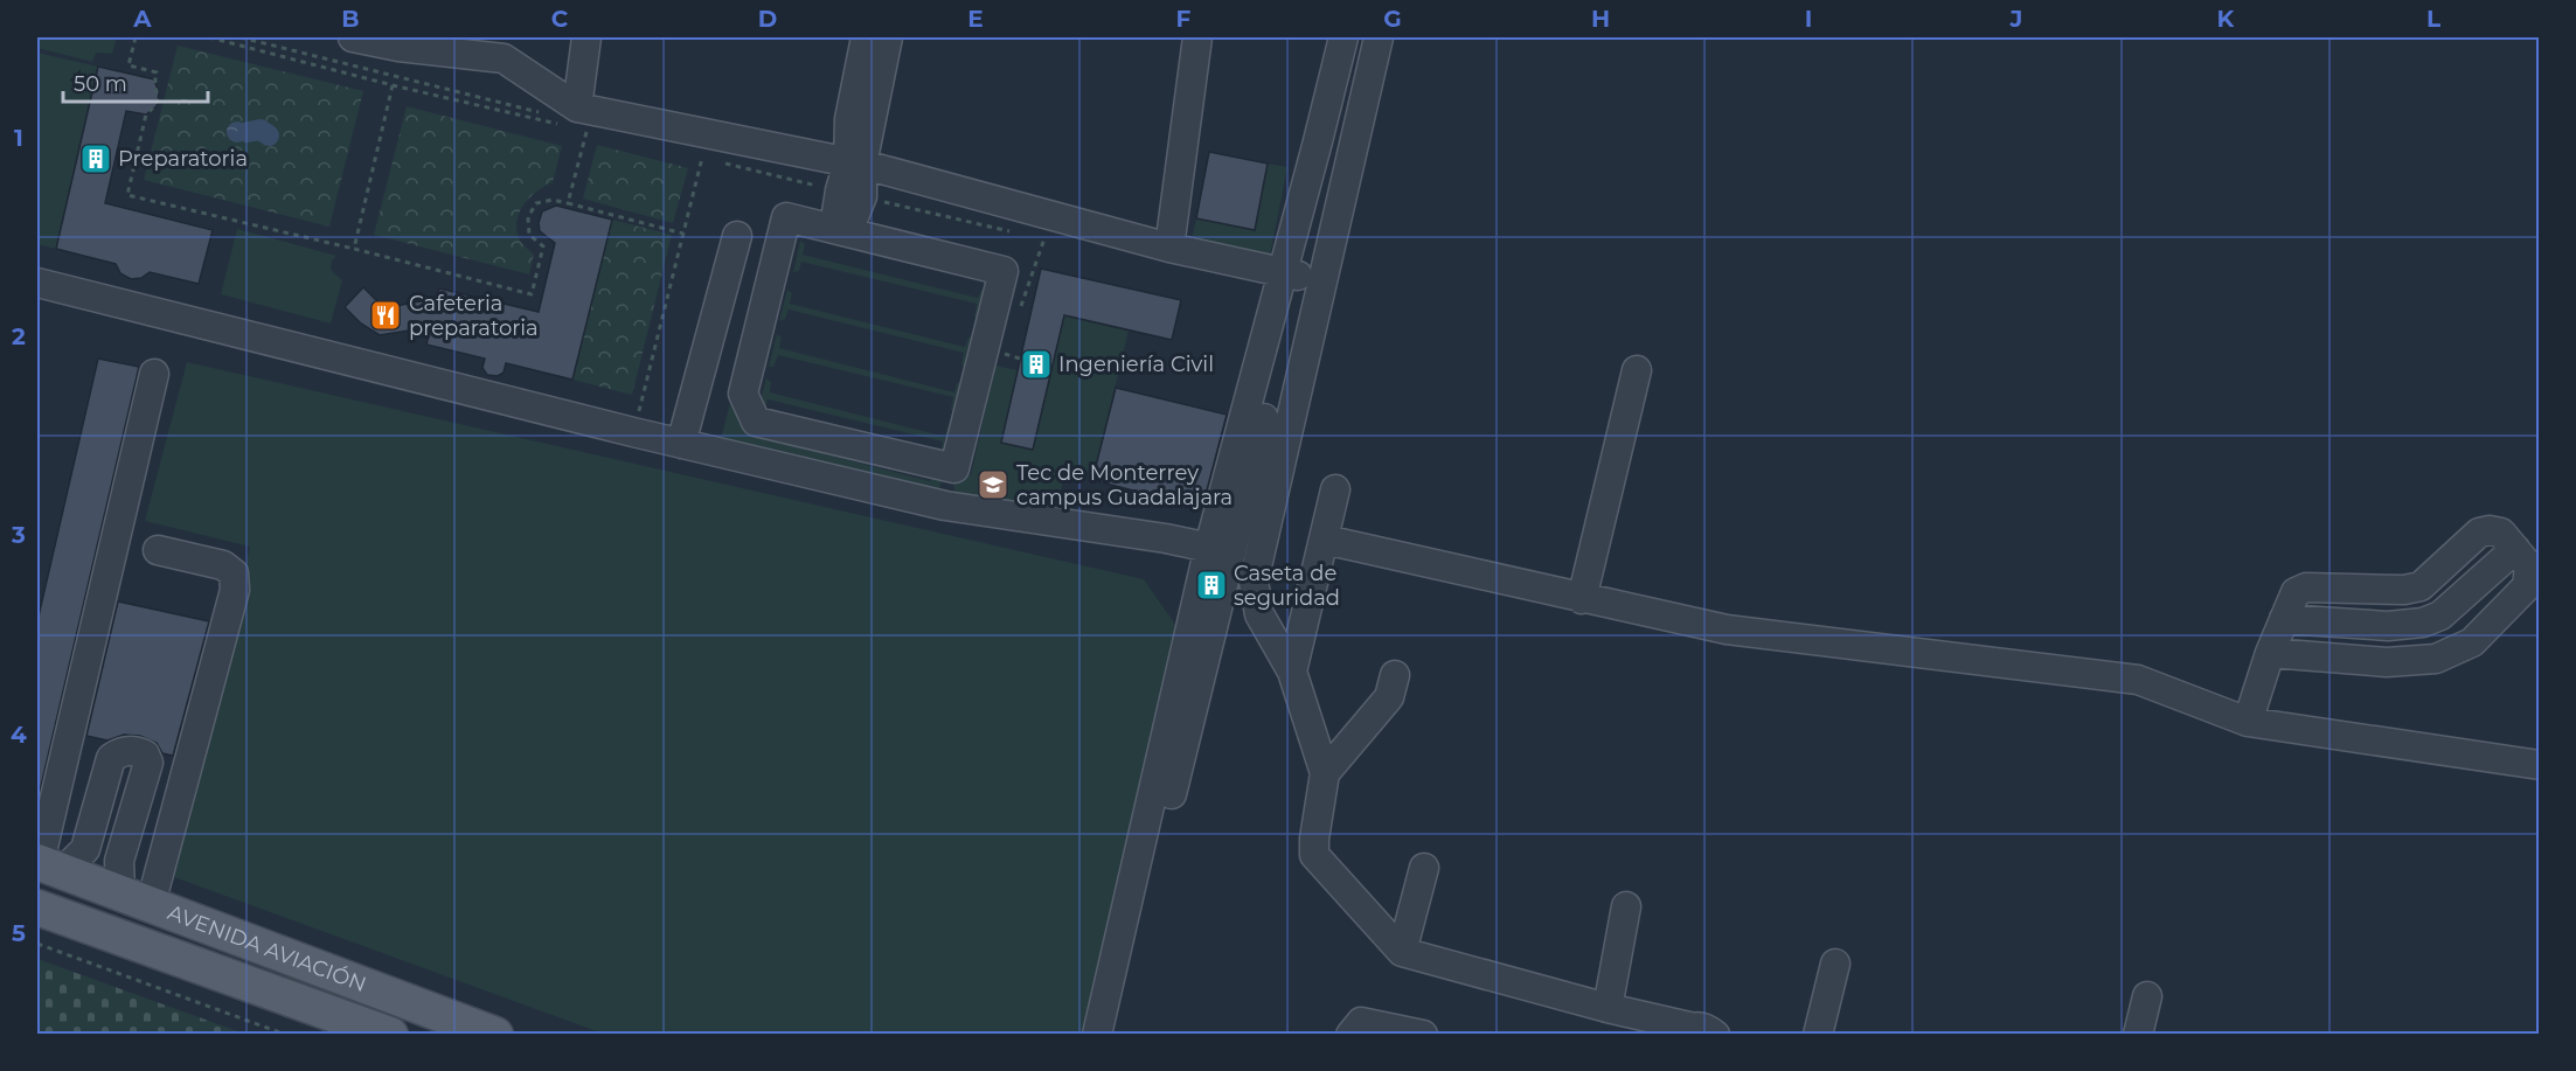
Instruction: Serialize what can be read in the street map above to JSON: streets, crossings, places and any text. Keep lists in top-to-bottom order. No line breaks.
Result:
{"streets":{"main road":["AVENIDA AVIACIÓN"]},"places":{"building":["Preparatoria","Ingeniería Civil","Caseta de seguridad"],"restaurant":["Cafeteria preparatoria"],"school or university":["Tec de Monterrey campus Guadalajara"]},"scale_bar":"50 m","grid":{"columns":["A","B","C","D","E","F","G","H","I","J","K","L"],"rows":["1","2","3","4","5"]}}
